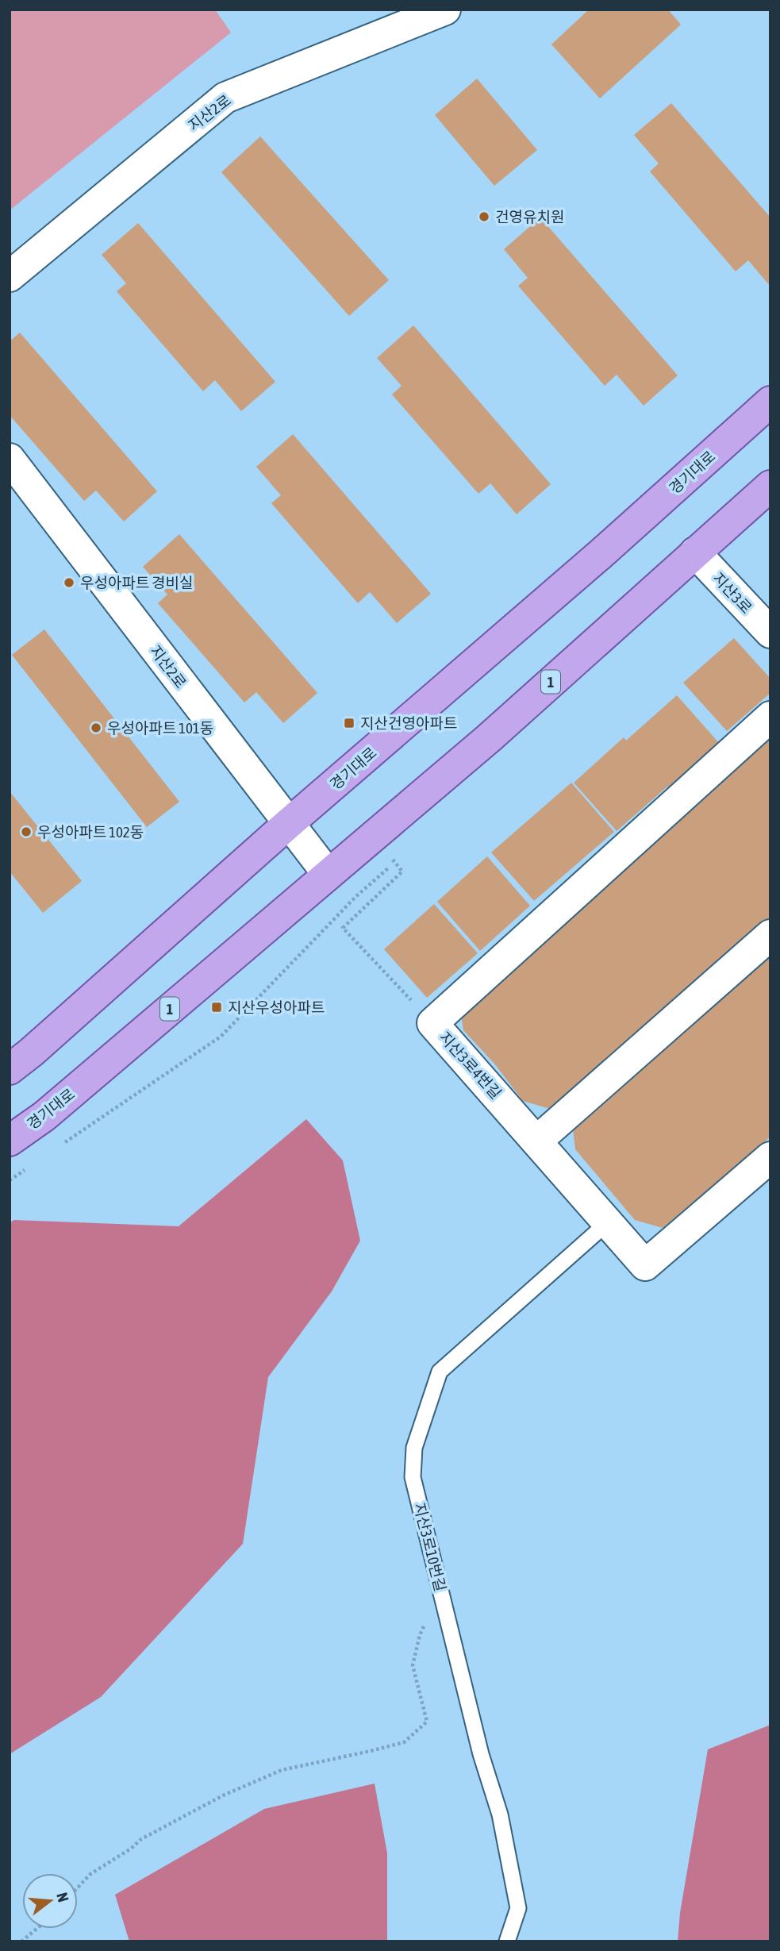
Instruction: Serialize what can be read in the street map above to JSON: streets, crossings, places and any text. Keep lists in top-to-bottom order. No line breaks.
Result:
{"streets":{"main road":["경기대로","1"],"street":["지산2로","지산3로","지산3로4번길"],"lane":["지산3로10번길"]},"crossings":[["지산2로","경기대로"],["경기대로","지산3로"],["지산3로4번길","지산3로10번길"]],"places":{"other":["건영유치원","우성아파트 경비실","우성아파트 101동","우성아파트 102동"],"transit":["지산건영아파트","지산우성아파트"]},"north":"right"}
